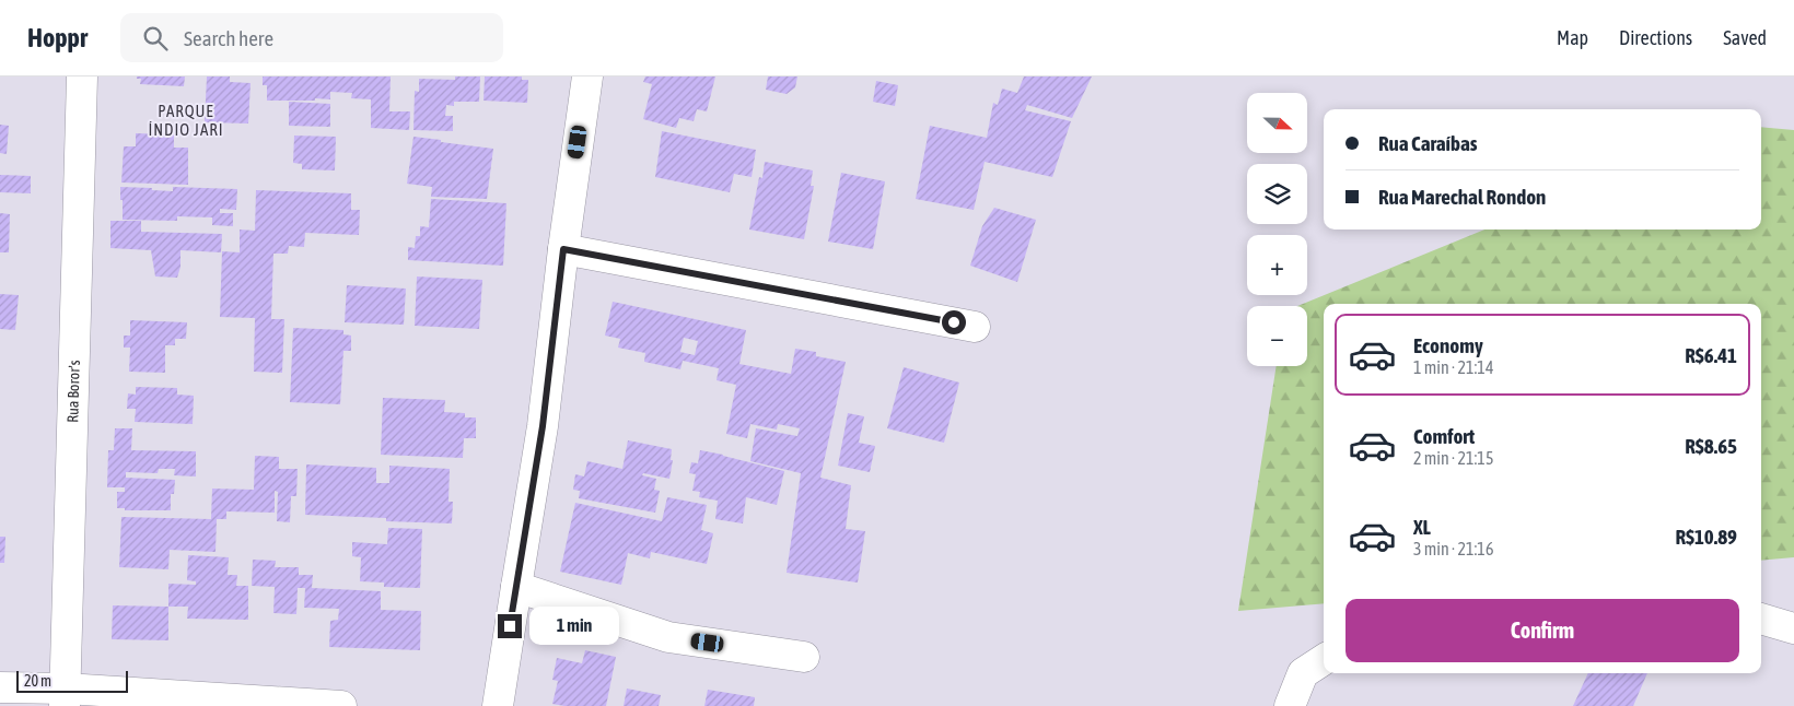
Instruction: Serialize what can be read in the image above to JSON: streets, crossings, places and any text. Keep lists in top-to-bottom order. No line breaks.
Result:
{"streets":{"street":["Rua Boror's"]},"districts":["PARQUE ÍNDIO JARI"],"scale_bar":"20 m","north":"right","page":{"header":"Hoppr","search":"Search here","nav":["Map","Directions","Saved"],"map_buttons":["+","−"],"banner":["Rua Caraíbas","Rua Marechal Rondon"],"list":[{"name":"Economy","note":"1 min · 21:14","value":"R$6.41"},{"name":"Comfort","note":"2 min · 21:15","value":"R$8.65"},{"name":"XL","note":"3 min · 21:16","value":"R$10.89"}],"buttons":"Confirm","bubble":"1 min","scale":"20 m"}}
